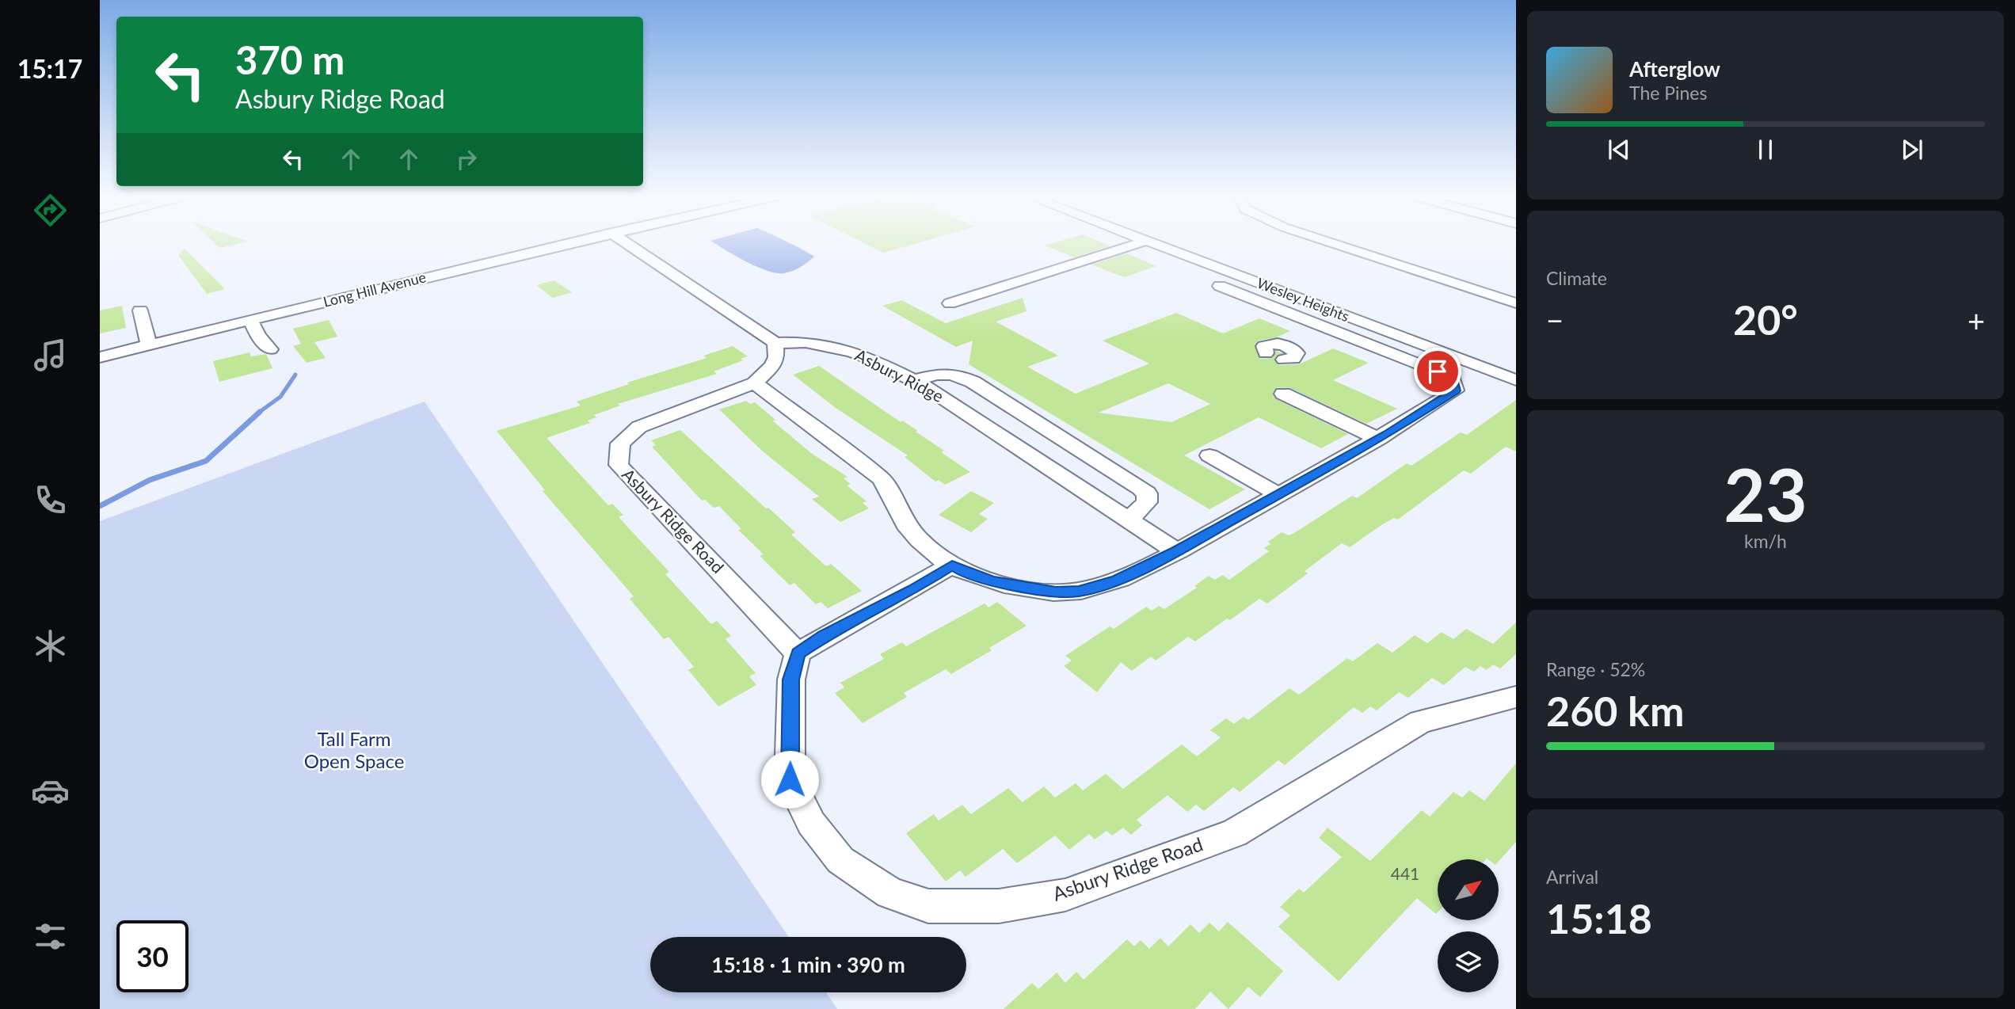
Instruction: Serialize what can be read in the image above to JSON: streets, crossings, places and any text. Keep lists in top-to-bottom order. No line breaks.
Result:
{"streets":{"street":["Long Hill Avenue","Wesley Heights","Asbury Ridge","Asbury Ridge Road"]},"crossings":[["Asbury Ridge","Asbury Ridge Road"]],"parks":["Tall Farm Open Space"],"house_numbers":["441"],"north":"top right","page":{"tabs":"15:17","turn":["370 m","Asbury Ridge Road"],"song":["Afterglow","The Pines"],"tile":["Climate",["23","km/h"],["Range · 52%","260 km"],["Arrival","15:18"]],"heat":["−","20°","+"],"limit":"30","trip":"15:18 · 1 min · 390 m"}}
